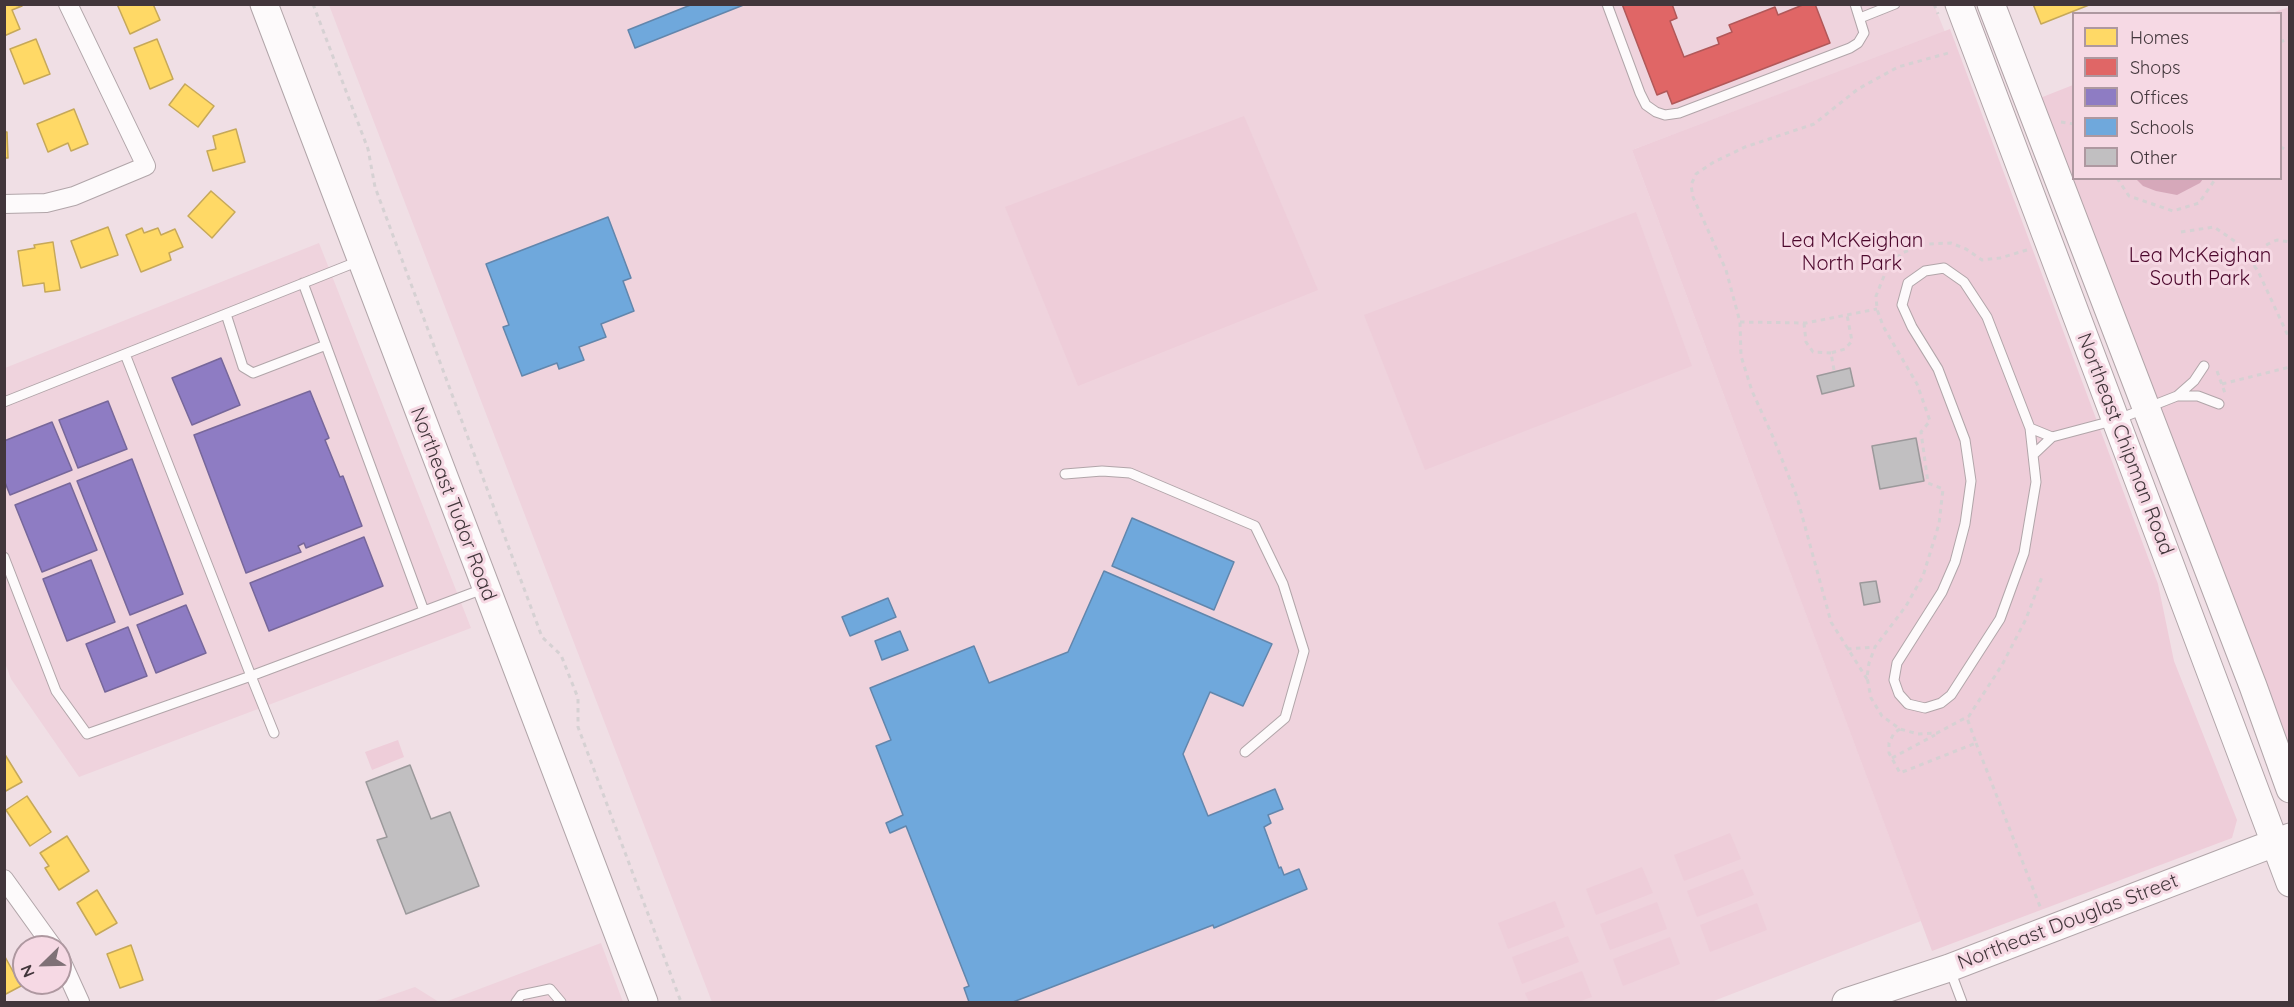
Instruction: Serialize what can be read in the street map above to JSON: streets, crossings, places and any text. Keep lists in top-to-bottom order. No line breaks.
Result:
{"streets":{"main road":["Northeast Chipman Road","Northeast Tudor Road","Northeast Douglas Street"]},"crossings":[["Northeast Chipman Road","Northeast Douglas Street"]],"parks":["Lea McKeighan North Park","Lea McKeighan South Park"],"legend":["Homes","Shops","Offices","Schools","Other"],"north":"bottom left"}
